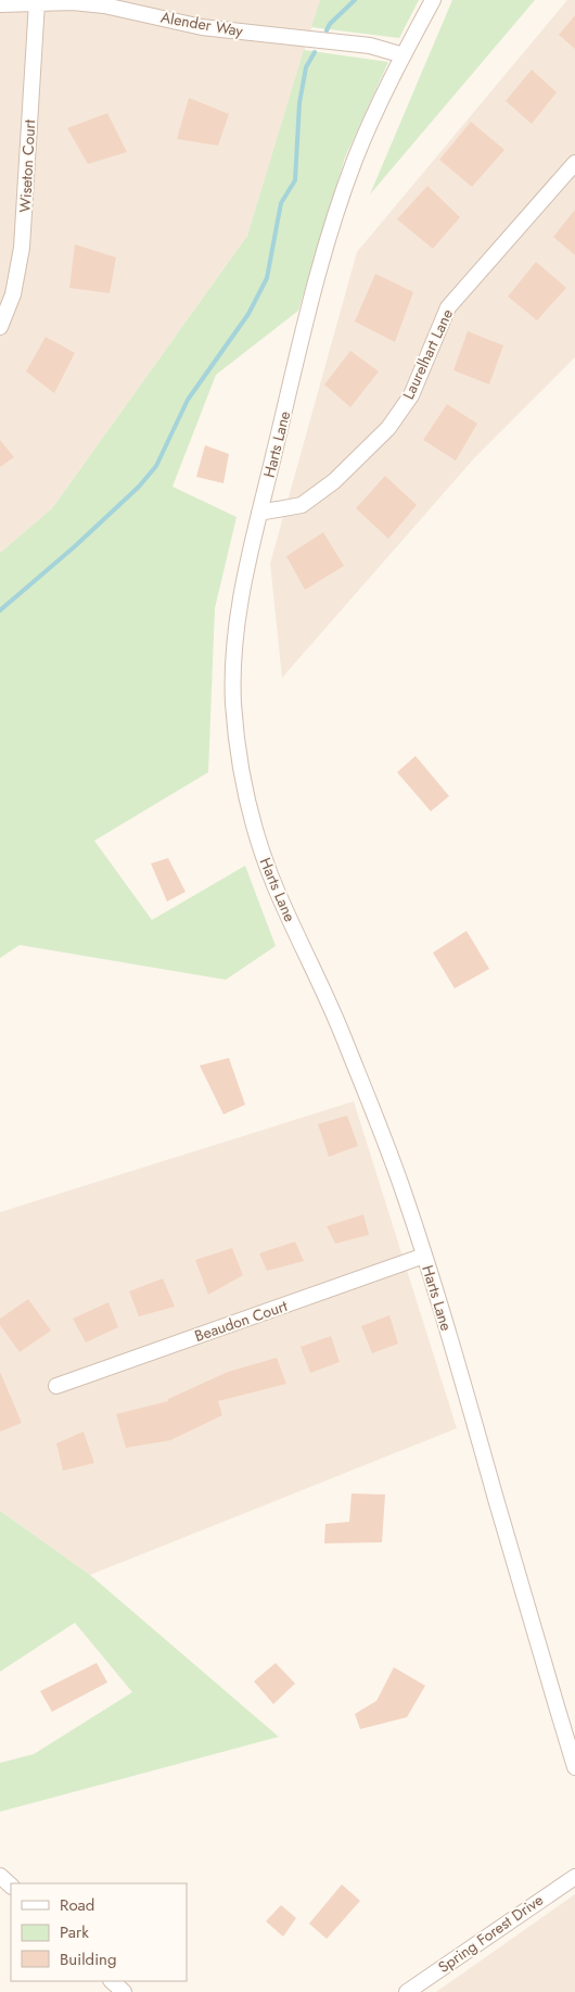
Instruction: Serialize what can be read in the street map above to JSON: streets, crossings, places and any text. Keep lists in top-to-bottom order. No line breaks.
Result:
{"streets":{"street":["Alender Way","Wiseton Court","Laurelhart Lane","Harts Lane","Beaudon Court","Spring Forest Drive"]},"crossings":[["Alender Way","Wiseton Court"],["Alender Way","Harts Lane"],["Laurelhart Lane","Harts Lane"],["Harts Lane","Beaudon Court"]],"legend":["Road","Park","Building"]}
